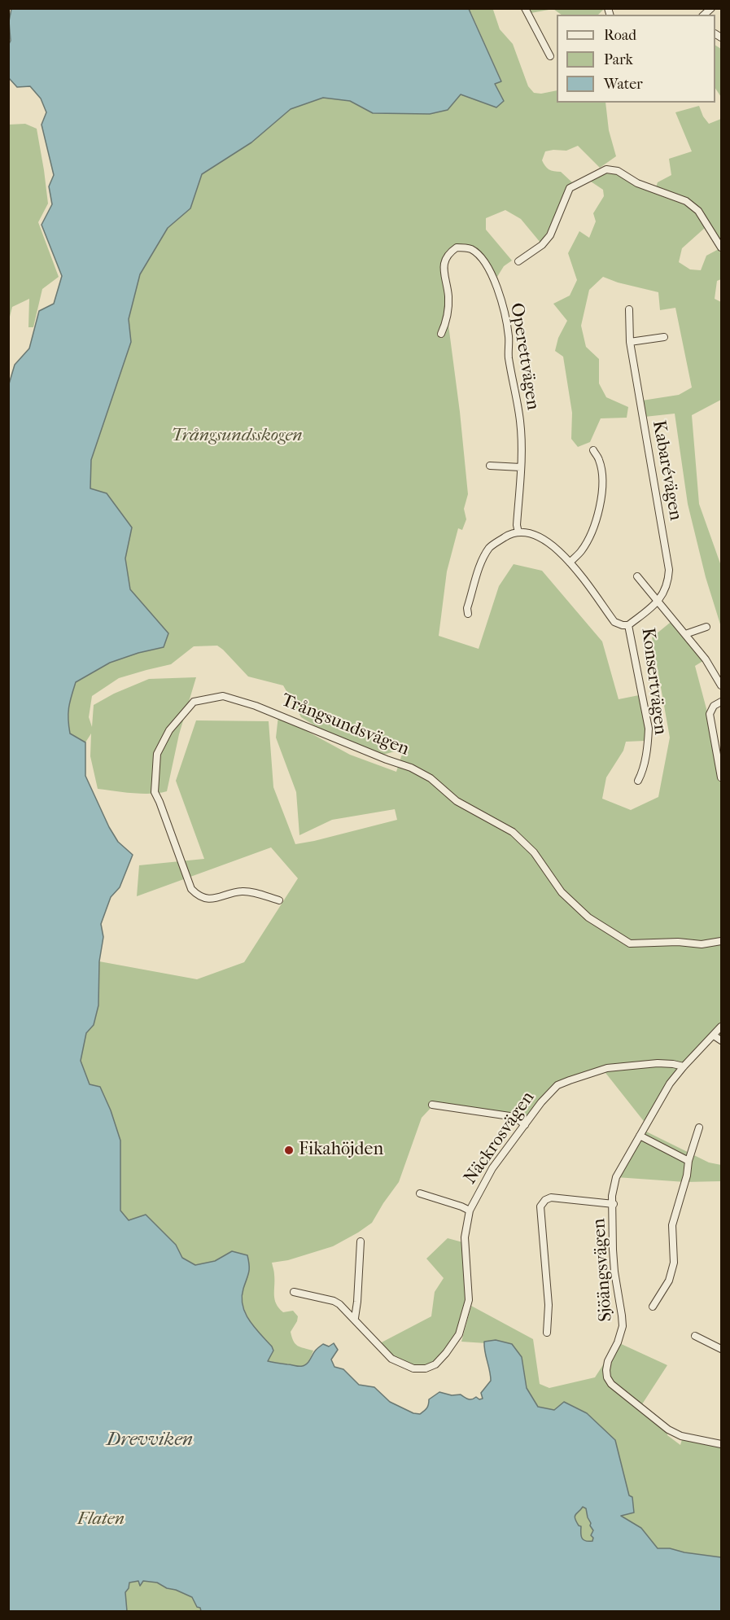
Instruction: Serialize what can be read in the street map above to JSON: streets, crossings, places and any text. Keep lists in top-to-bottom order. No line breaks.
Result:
{"streets":{"street":["Operettvägen","Kabarévägen","Konsertvägen","Trångsundsvägen","Näckrosvägen","Sjöängsvägen"]},"crossings":[["Kabarévägen","Konsertvägen"],["Näckrosvägen","Sjöängsvägen"]],"water":["Drevviken"],"parks":["Trångsundsskogen","Flaten"],"places":["Fikahöjden"],"legend":["Road","Park","Water"]}
